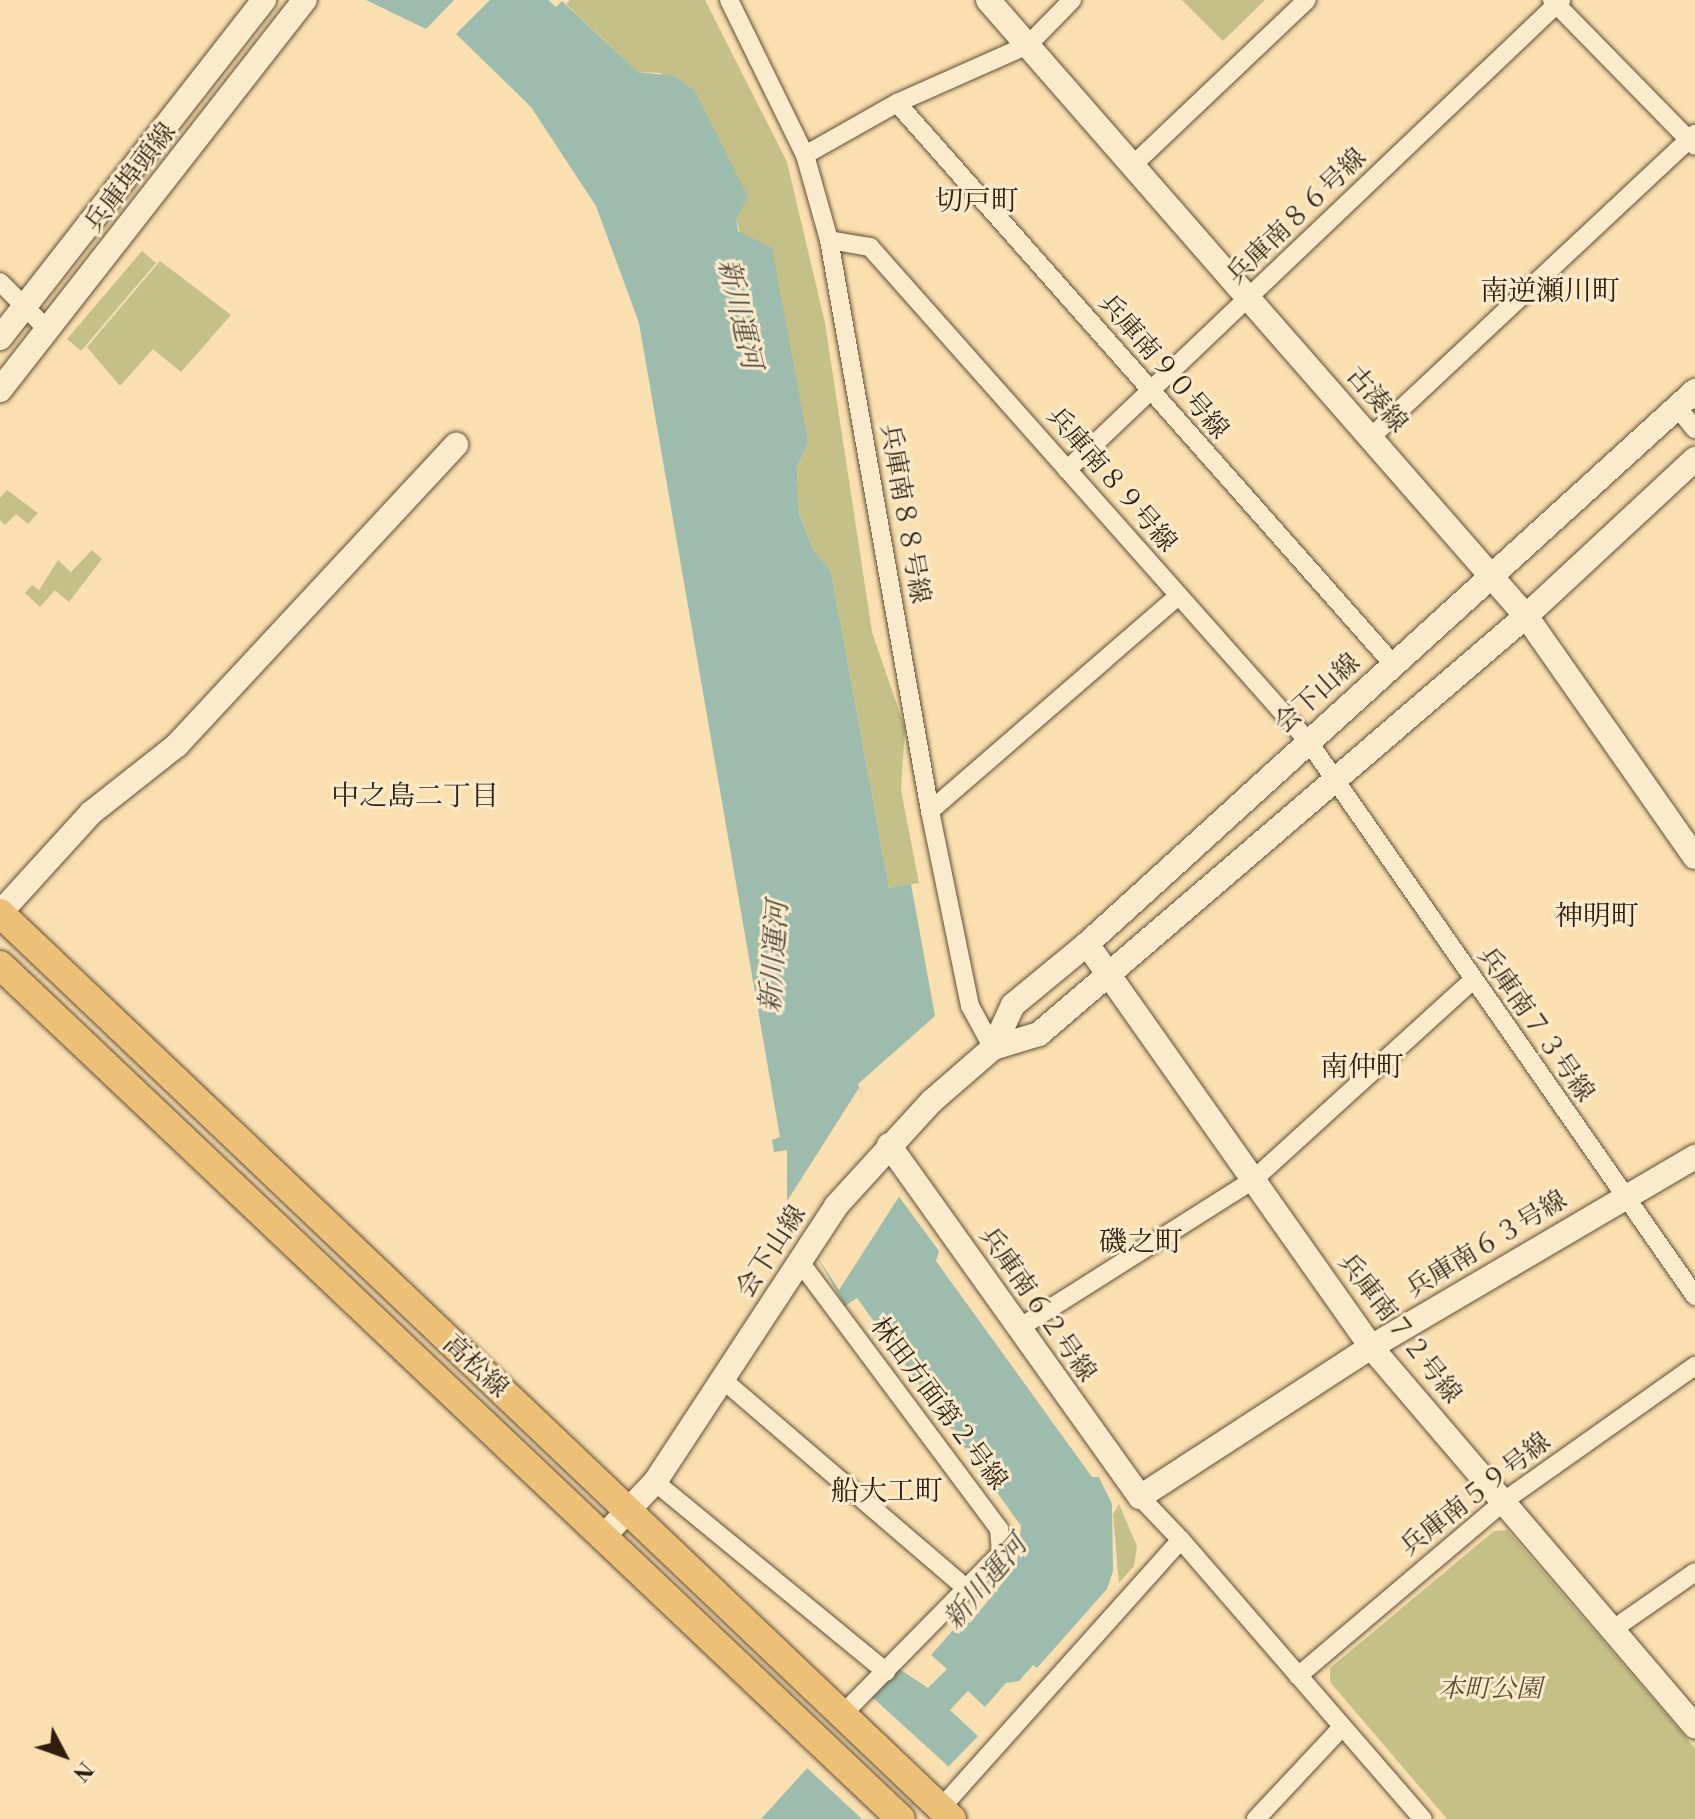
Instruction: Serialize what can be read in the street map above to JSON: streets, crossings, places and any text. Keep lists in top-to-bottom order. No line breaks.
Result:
{"streets":{"main road":["高松線"],"street":["兵庫埠頭線","兵庫南８６号線","兵庫南９０号線","古湊線","兵庫南８９号線","兵庫南８８号線","会下山線","兵庫南７３号線","兵庫南６３号線","兵庫南６２号線","兵庫南７２号線","林田方面第２号線","兵庫南５９号線"]},"crossings":[["兵庫南８６号線","兵庫南９０号線"],["兵庫南８６号線","古湊線"],["兵庫南８６号線","兵庫南８９号線"],["兵庫南９０号線","会下山線"],["古湊線","会下山線"],["兵庫南８９号線","兵庫南８８号線"],["兵庫南８９号線","会下山線"],["兵庫南８９号線","兵庫南７３号線"],["兵庫南８８号線","会下山線"],["会下山線","兵庫南７３号線"],["会下山線","兵庫南６２号線"],["会下山線","兵庫南７２号線"],["会下山線","高松線"],["会下山線","林田方面第２号線"],["兵庫南７３号線","兵庫南６３号線"],["兵庫南６３号線","兵庫南６２号線"],["兵庫南６３号線","兵庫南７２号線"],["兵庫南６２号線","兵庫南５９号線"],["兵庫南７２号線","兵庫南５９号線"],["高松線","林田方面第２号線"]],"districts":["切戸町","南逆瀬川町","中之島二丁目","神明町","南仲町","磯之町","船大工町"],"water":["新川運河"],"parks":["本町公園"],"north":"bottom right"}
